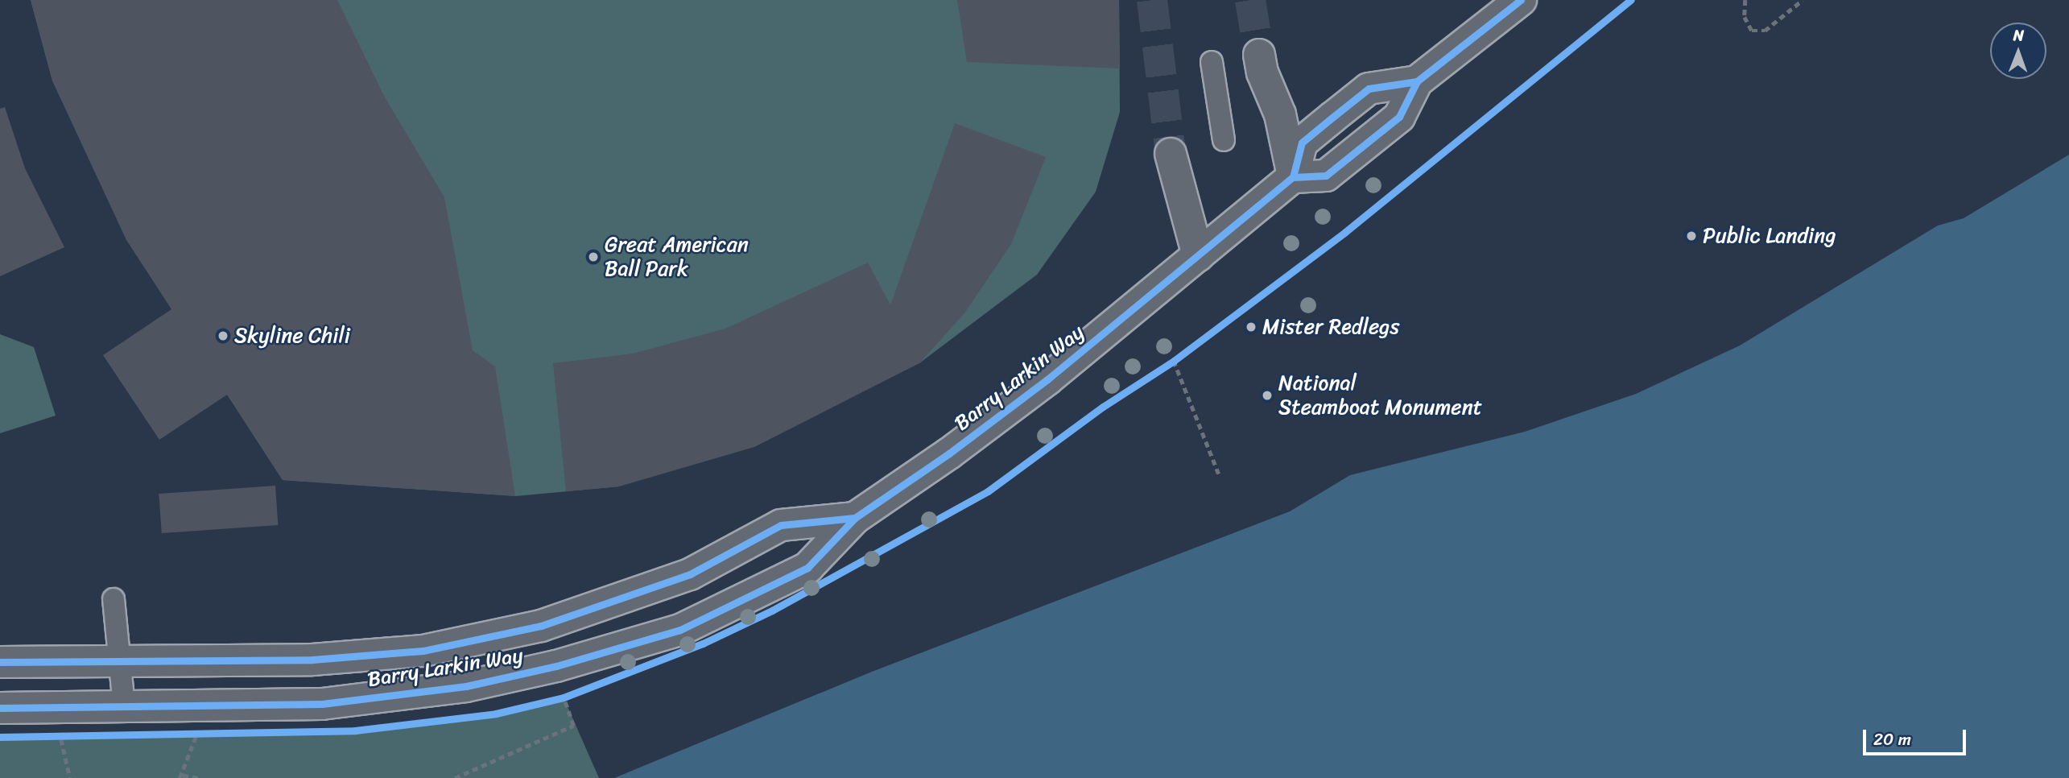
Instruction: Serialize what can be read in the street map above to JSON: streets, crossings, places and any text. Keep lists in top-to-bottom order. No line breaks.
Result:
{"streets":{"main road":["Barry Larkin Way"]},"places":["Public Landing","Great American Ball Park","Mister Redlegs","Skyline Chili","National Steamboat Monument"],"scale_bar":"20 m","north":"top"}
